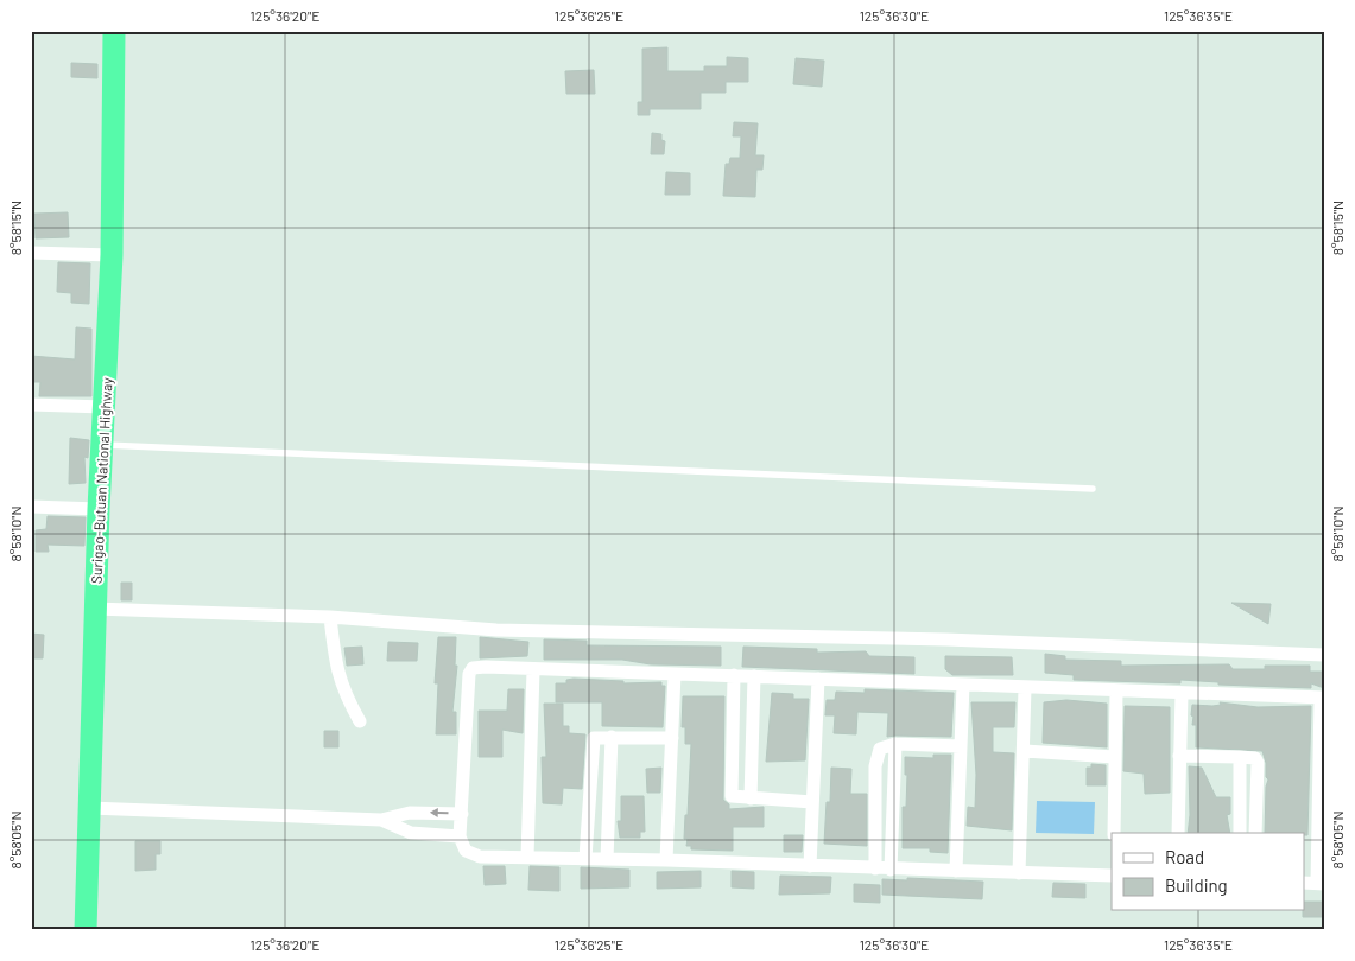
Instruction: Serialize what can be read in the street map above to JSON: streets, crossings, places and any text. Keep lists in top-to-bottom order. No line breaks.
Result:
{"streets":{"highway":["Surigao-Butuan National Highway"]},"legend":["Road","Building"],"coordinates":["125°36'20\"E","125°36'25\"E","125°36'30\"E","125°36'35\"E","8°58'15\"N","8°58'10\"N","8°58'05\"N"]}
